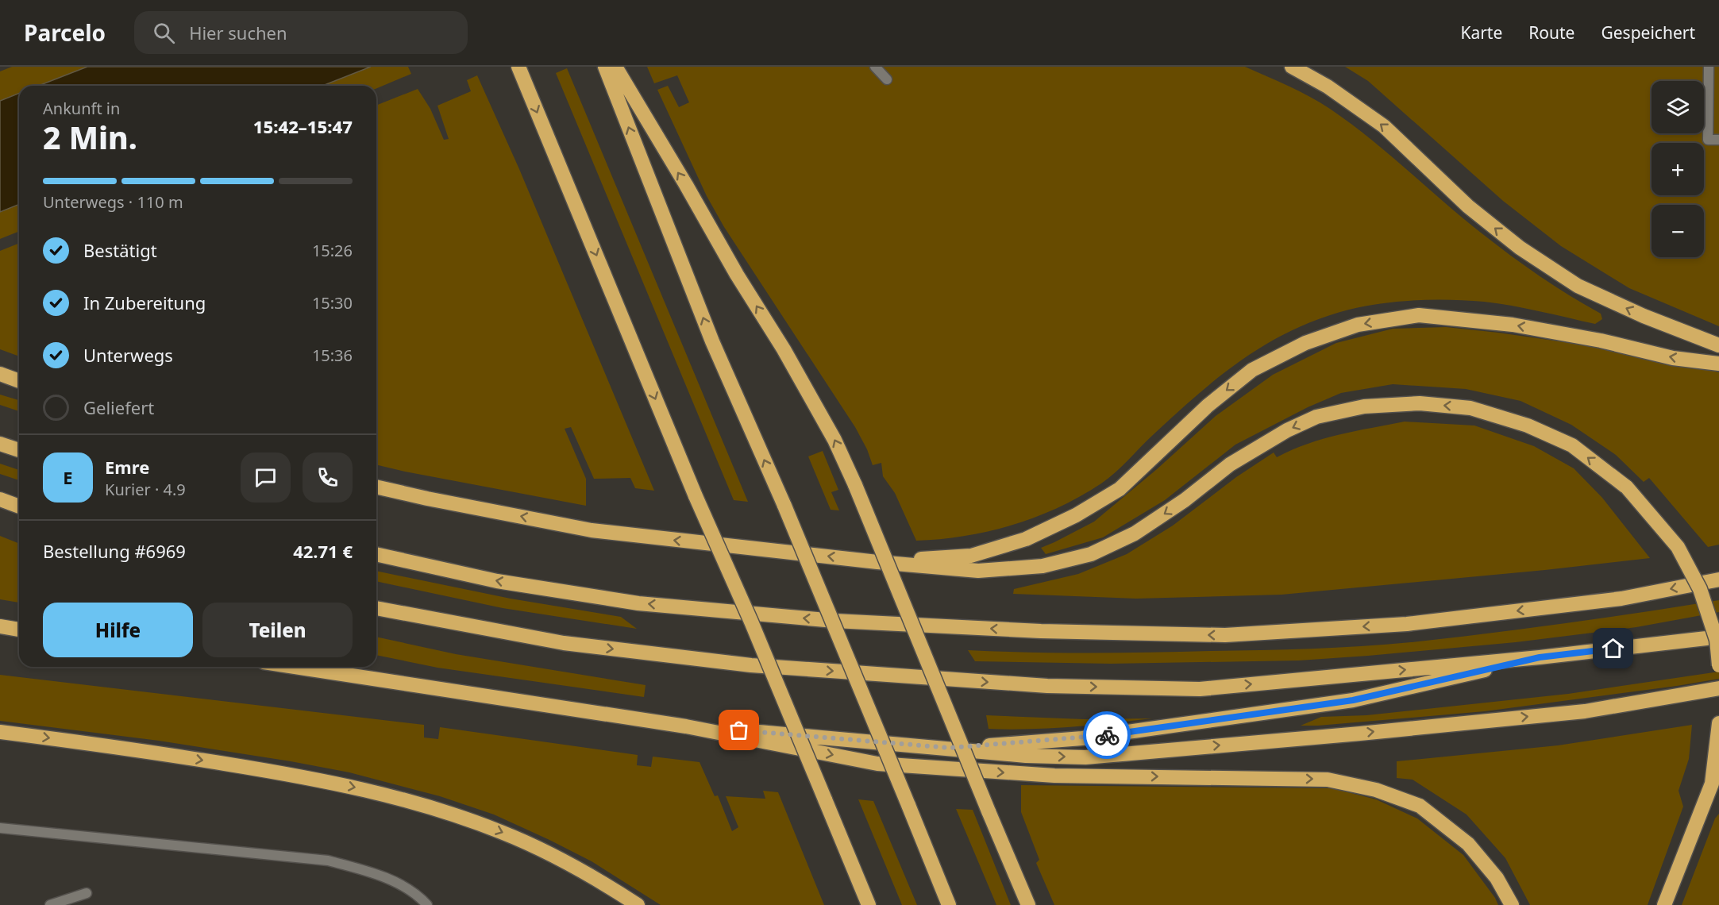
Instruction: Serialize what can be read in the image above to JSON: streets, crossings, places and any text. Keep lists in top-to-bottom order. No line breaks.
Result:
{"page":{"header":"Parcelo","search":"Hier suchen","nav":["Karte","Route","Gespeichert"],"map_buttons":["+","−"],"heading":["2 Min.","Ankunft in","15:42–15:47"],"panel":["Emre","Kurier · 4.9","Bestellung #6969","42.71 €"],"bar":"Unterwegs · 110 m","list":[["Bestätigt","15:26"],["In Zubereitung","15:30"],["Unterwegs","15:36"],"Geliefert"],"round":"E","buttons":["Hilfe","Teilen"]}}
